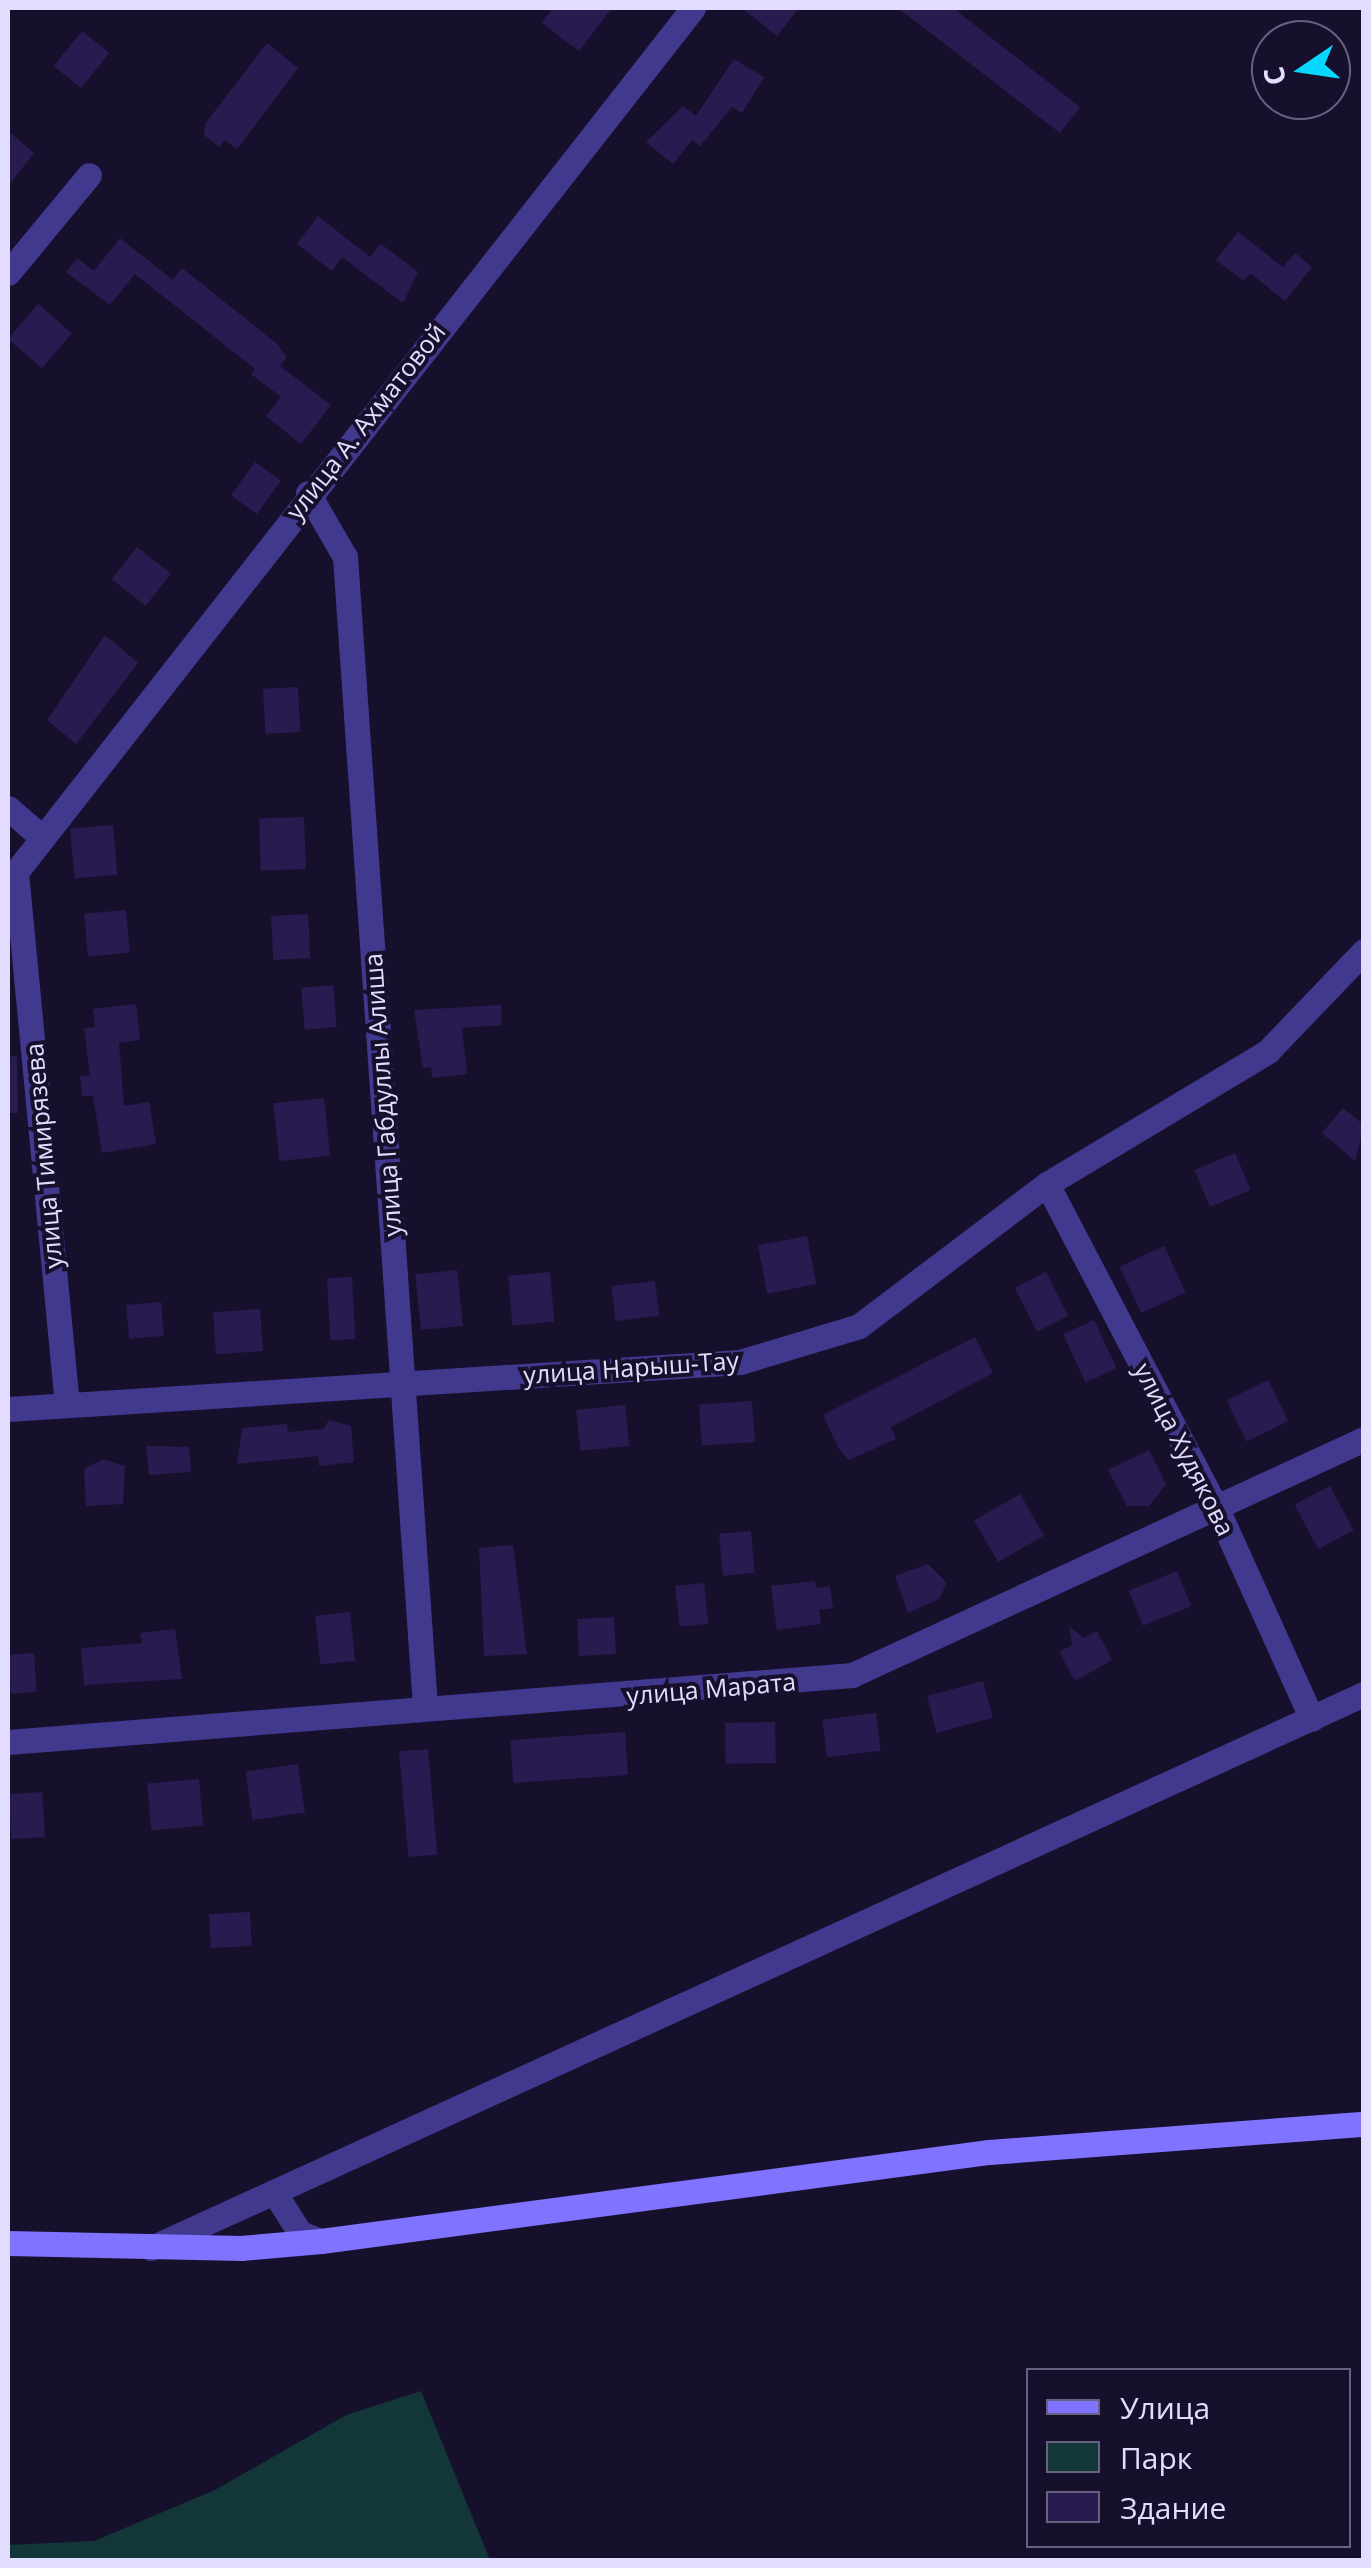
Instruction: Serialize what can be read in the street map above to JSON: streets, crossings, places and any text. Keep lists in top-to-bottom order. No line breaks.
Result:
{"streets":{"street":["улица А. Ахматовой","улица Габдуллы Алиша","улица Тимирязева","улица Нарыш-Тау","улица Худякова","улица Марата"]},"crossings":[["улица А. Ахматовой","улица Габдуллы Алиша"],["улица А. Ахматовой","улица Тимирязева"],["улица Габдуллы Алиша","улица Нарыш-Тау"],["улица Габдуллы Алиша","улица Марата"],["улица Тимирязева","улица Нарыш-Тау"],["улица Нарыш-Тау","улица Худякова"],["улица Худякова","улица Марата"]],"legend":["Улица","Парк","Здание"],"north":"left"}
